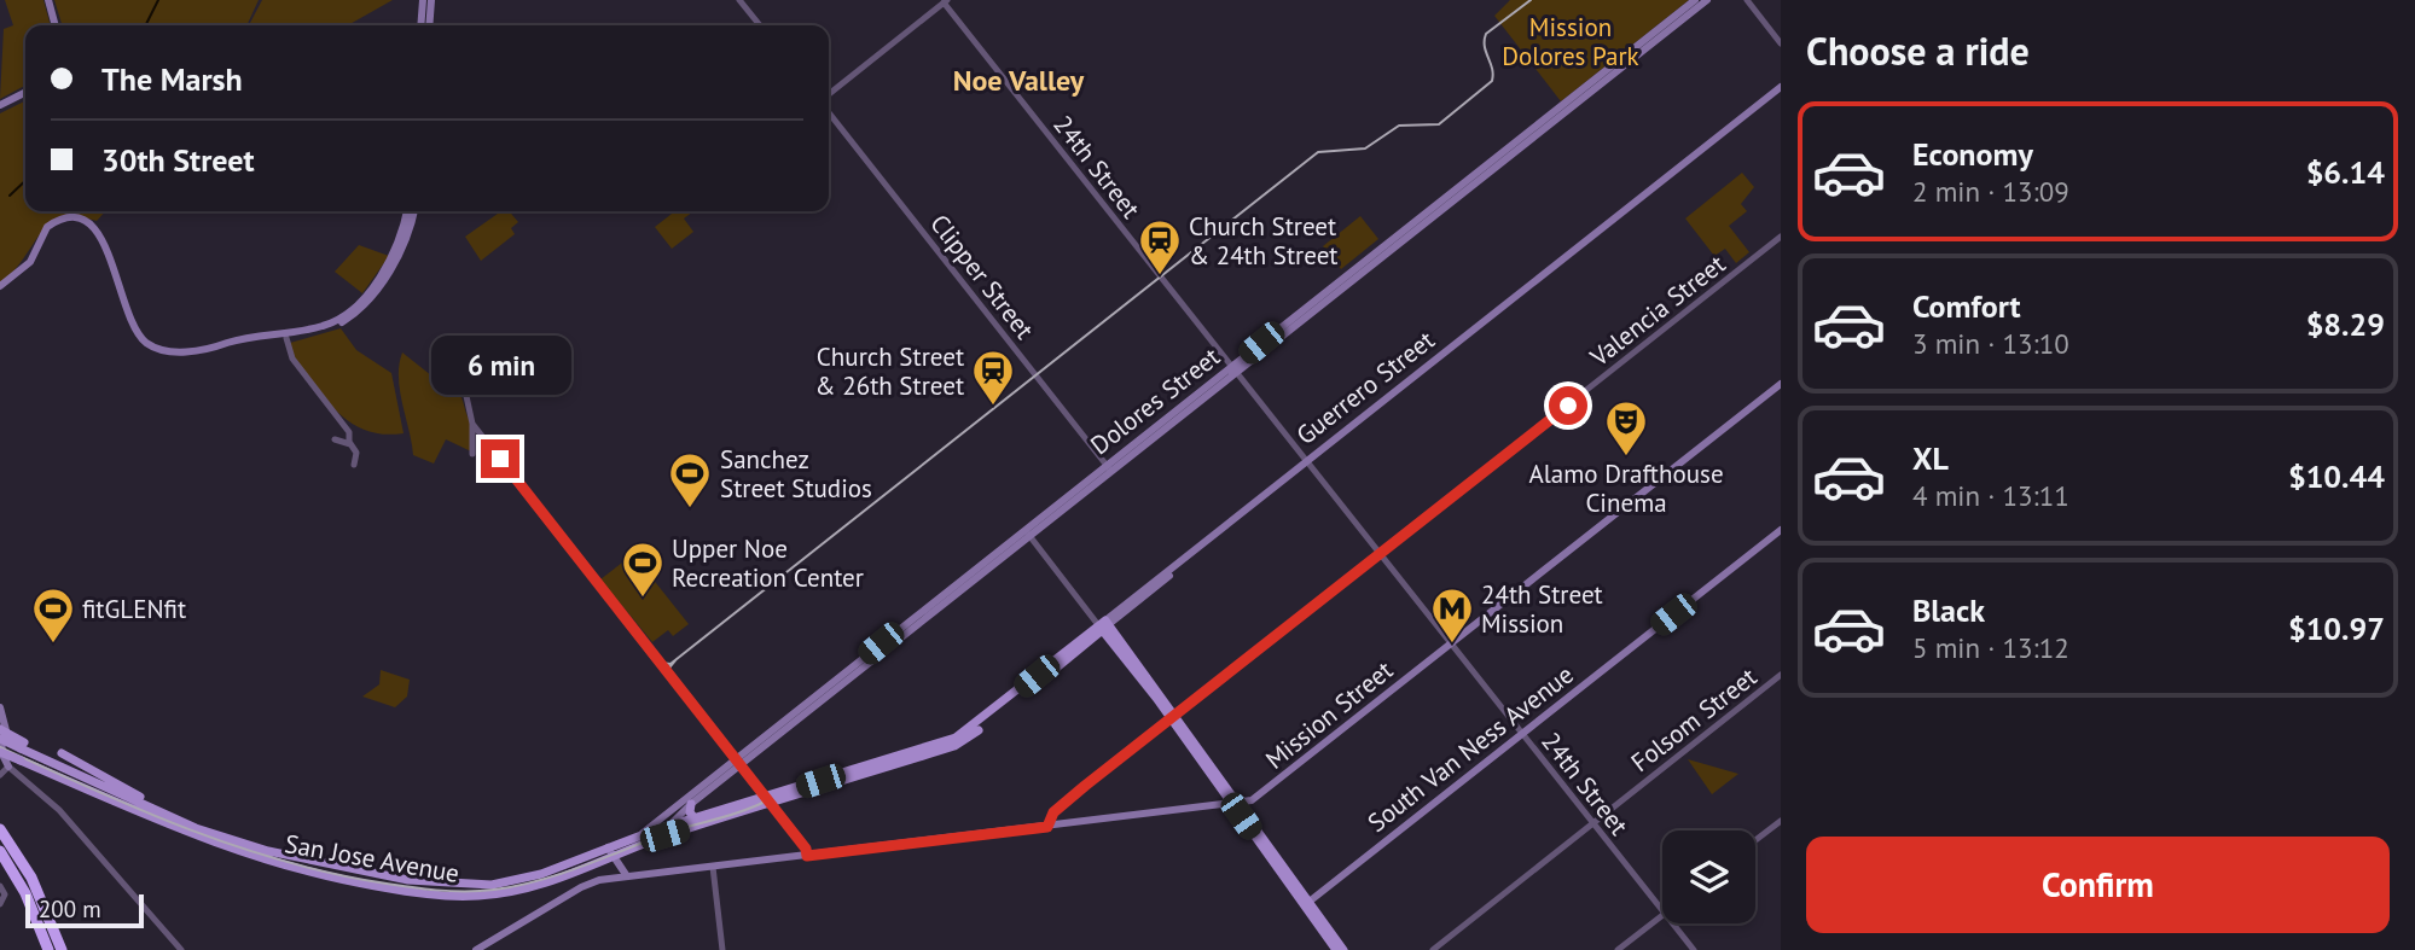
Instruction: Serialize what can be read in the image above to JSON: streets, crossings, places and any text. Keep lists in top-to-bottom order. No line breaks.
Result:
{"streets":{"main road":["Guerrero Street","Dolores Street","Mission Street","South Van Ness Avenue","San Jose Avenue"],"street":["24th Street","Clipper Street","Valencia Street","Folsom Street"]},"crossings":[["24th Street","Valencia Street"],["24th Street","Guerrero Street"],["24th Street","Dolores Street"],["24th Street","Mission Street"],["24th Street","Folsom Street"],["24th Street","South Van Ness Avenue"],["Clipper Street","Dolores Street"],["Valencia Street","Mission Street"],["Guerrero Street","San Jose Avenue"],["Dolores Street","San Jose Avenue"]],"districts":["Noe Valley"],"parks":["Mission Dolores Park"],"places":{"station":["Church Street & 24th Street","Church Street & 26th Street"],"theatre":["Alamo Drafthouse Cinema"],"sports":["Sanchez Street Studios","Upper Noe Recreation Center","fitGLENfit"],"metro station":["24th Street Mission"]},"scale_bar":"200 m","page":{"heading":"Choose a ride","banner":["The Marsh","30th Street"],"list":[{"name":"Economy","note":"2 min · 13:09","value":"$6.14"},{"name":"Comfort","note":"3 min · 13:10","value":"$8.29"},{"name":"XL","note":"4 min · 13:11","value":"$10.44"},{"name":"Black","note":"5 min · 13:12","value":"$10.97"}],"bubble":"6 min","buttons":"Confirm","scale":"200 m"}}
